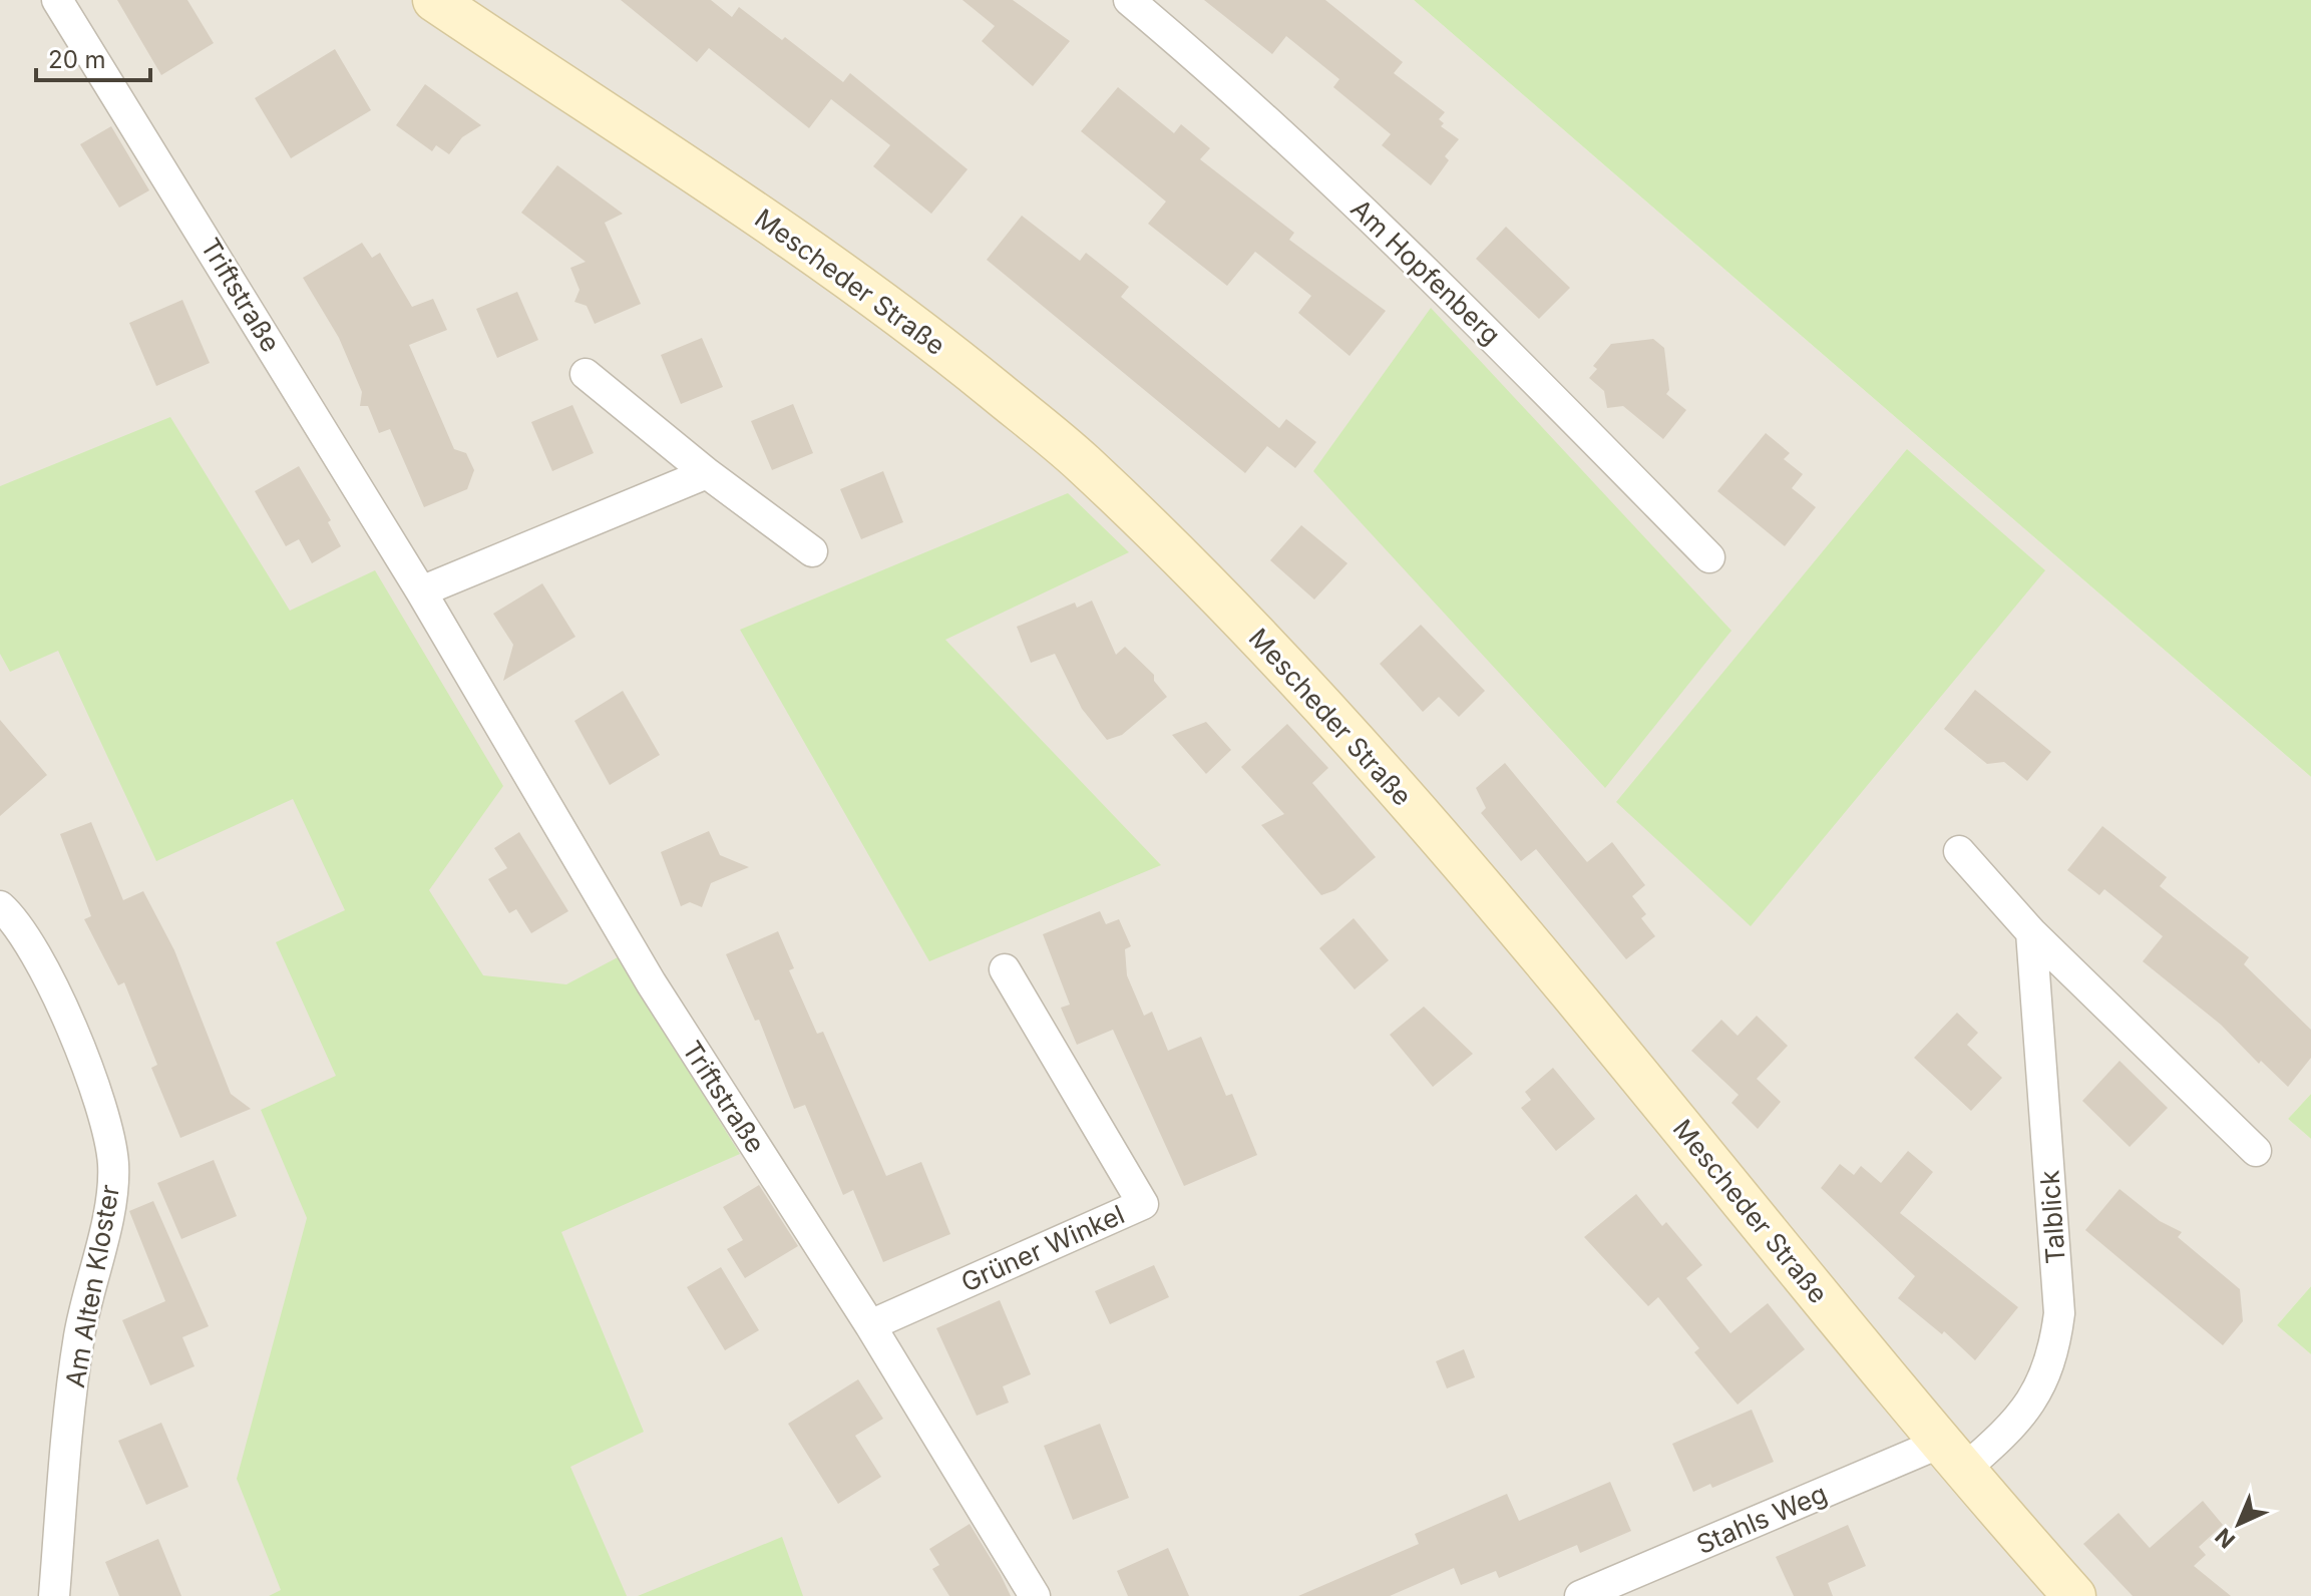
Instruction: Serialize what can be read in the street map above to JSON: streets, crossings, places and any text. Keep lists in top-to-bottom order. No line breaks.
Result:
{"streets":{"street":["Am Hopfenberg","Mescheder Straße","Triftstraße","Talblick","Grüner Winkel","Am Alten Kloster","Stahls Weg"]},"crossings":[["Mescheder Straße","Talblick"],["Mescheder Straße","Stahls Weg"],["Triftstraße","Grüner Winkel"],["Talblick","Stahls Weg"]],"scale_bar":"20 m","north":"bottom left"}
